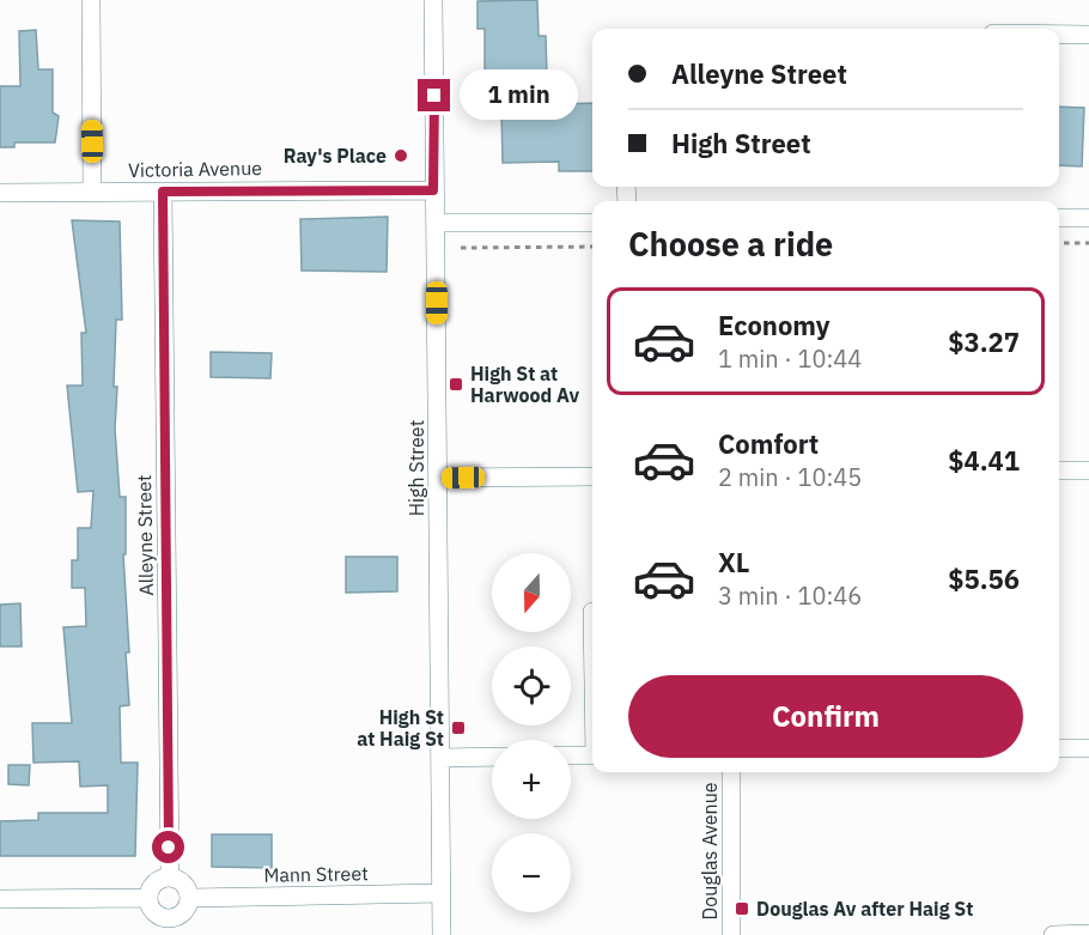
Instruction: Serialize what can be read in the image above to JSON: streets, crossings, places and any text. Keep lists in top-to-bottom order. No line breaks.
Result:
{"streets":{"street":["Victoria Avenue","High Street","Alleyne Street","Douglas Avenue","Mann Street"]},"crossings":[["Victoria Avenue","High Street"],["Victoria Avenue","Alleyne Street"],["High Street","Mann Street"],["Alleyne Street","Mann Street"]],"places":{"other":["Ray's Place"],"transit":["High St at Harwood Av","High St at Haig St","Douglas Av after Haig St"]},"north":"bottom","page":{"banner":["Alleyne Street","High Street"],"bubble":"1 min","heading":"Choose a ride","list":[{"name":"Economy","note":"1 min · 10:44","value":"$3.27"},{"name":"Comfort","note":"2 min · 10:45","value":"$4.41"},{"name":"XL","note":"3 min · 10:46","value":"$5.56"}],"map_buttons":["+","−"],"buttons":"Confirm"}}
